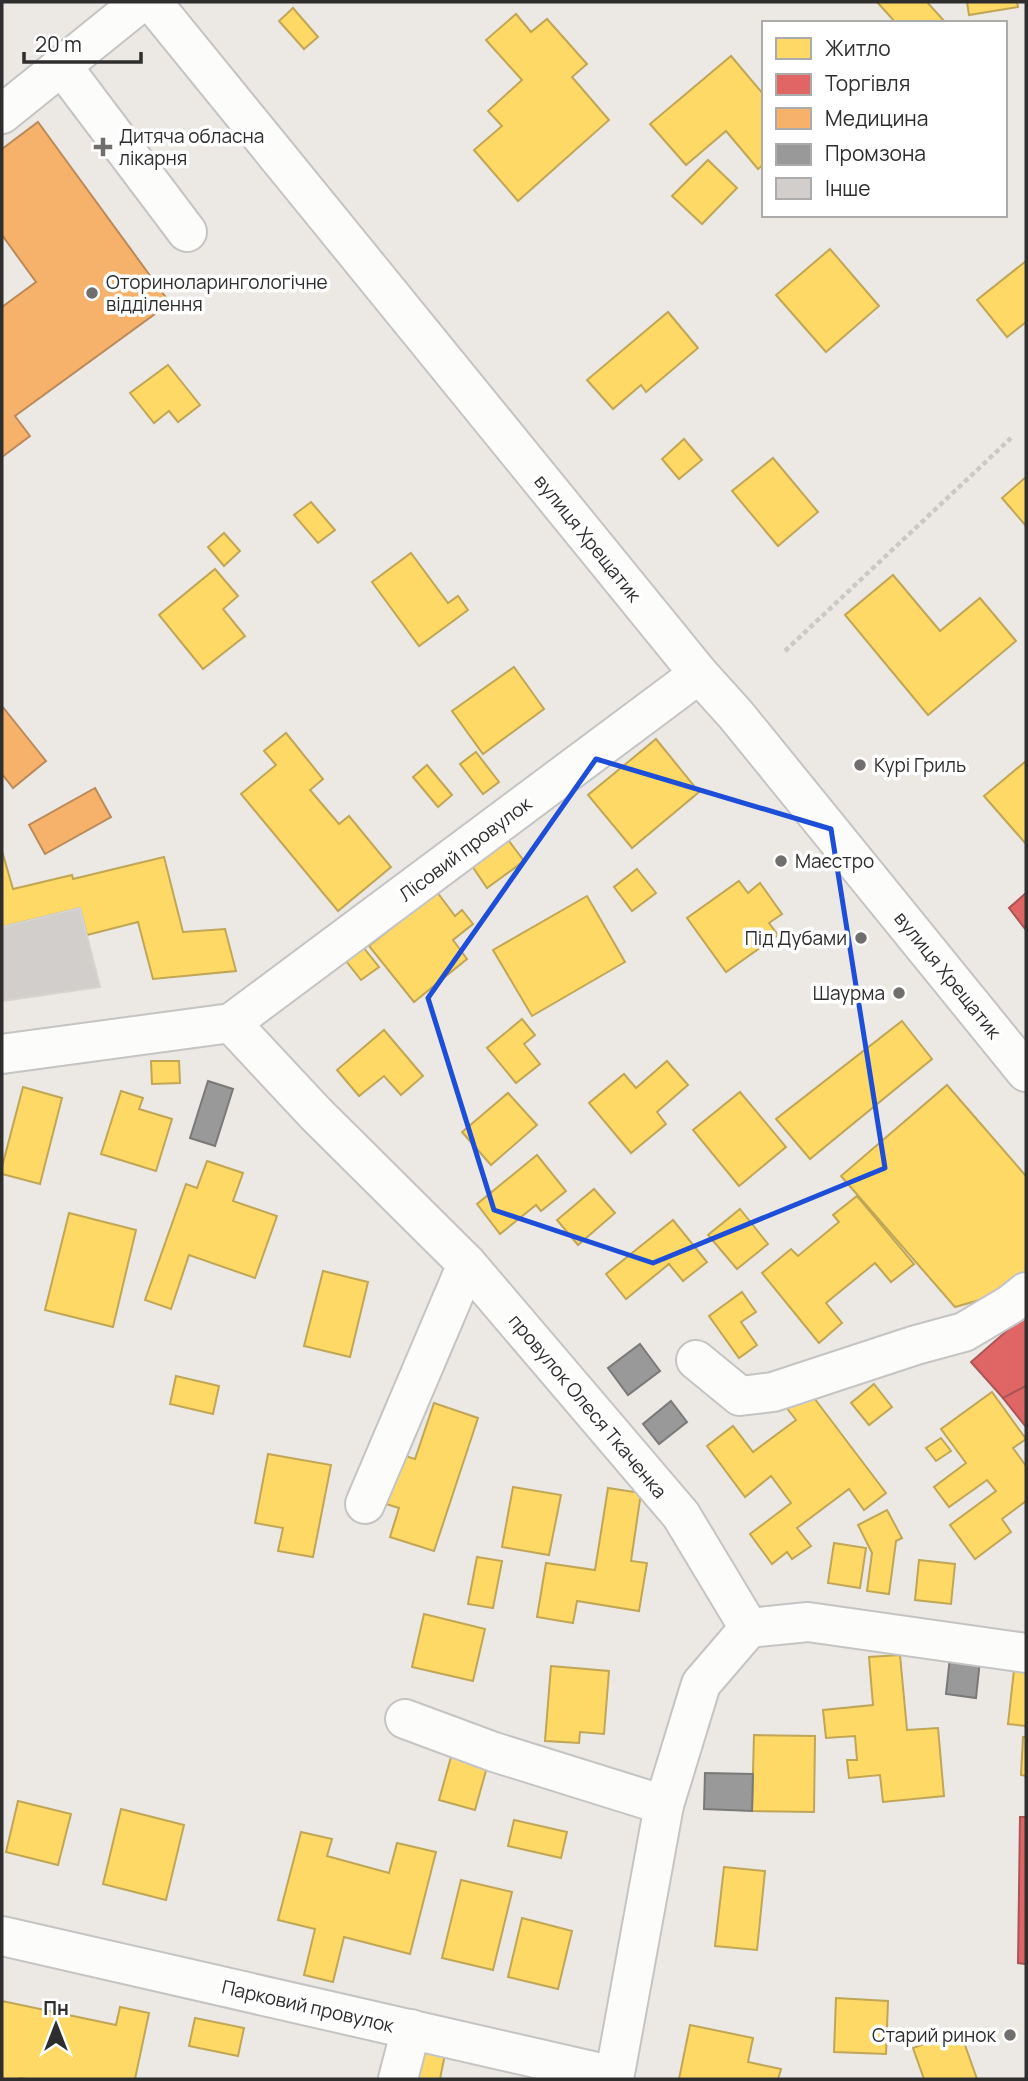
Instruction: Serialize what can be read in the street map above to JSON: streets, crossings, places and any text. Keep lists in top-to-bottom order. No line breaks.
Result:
{"streets":{"street":["вулиця Хрещатик","Лісовий провулок","провулок Олеся Ткаченка","Парковий провулок"]},"crossings":[["вулиця Хрещатик","Лісовий провулок"],["Лісовий провулок","провулок Олеся Ткаченка"]],"places":{"health":["Дитяча обласна лікарня"],"other":["Оториноларингологічне відділення","Курі Гриль","Маєстро","Під Дубами","Шаурма","Старий ринок"]},"legend":["Житло","Торгівля","Медицина","Промзона","Інше"],"scale_bar":"20 m","north":"top"}
